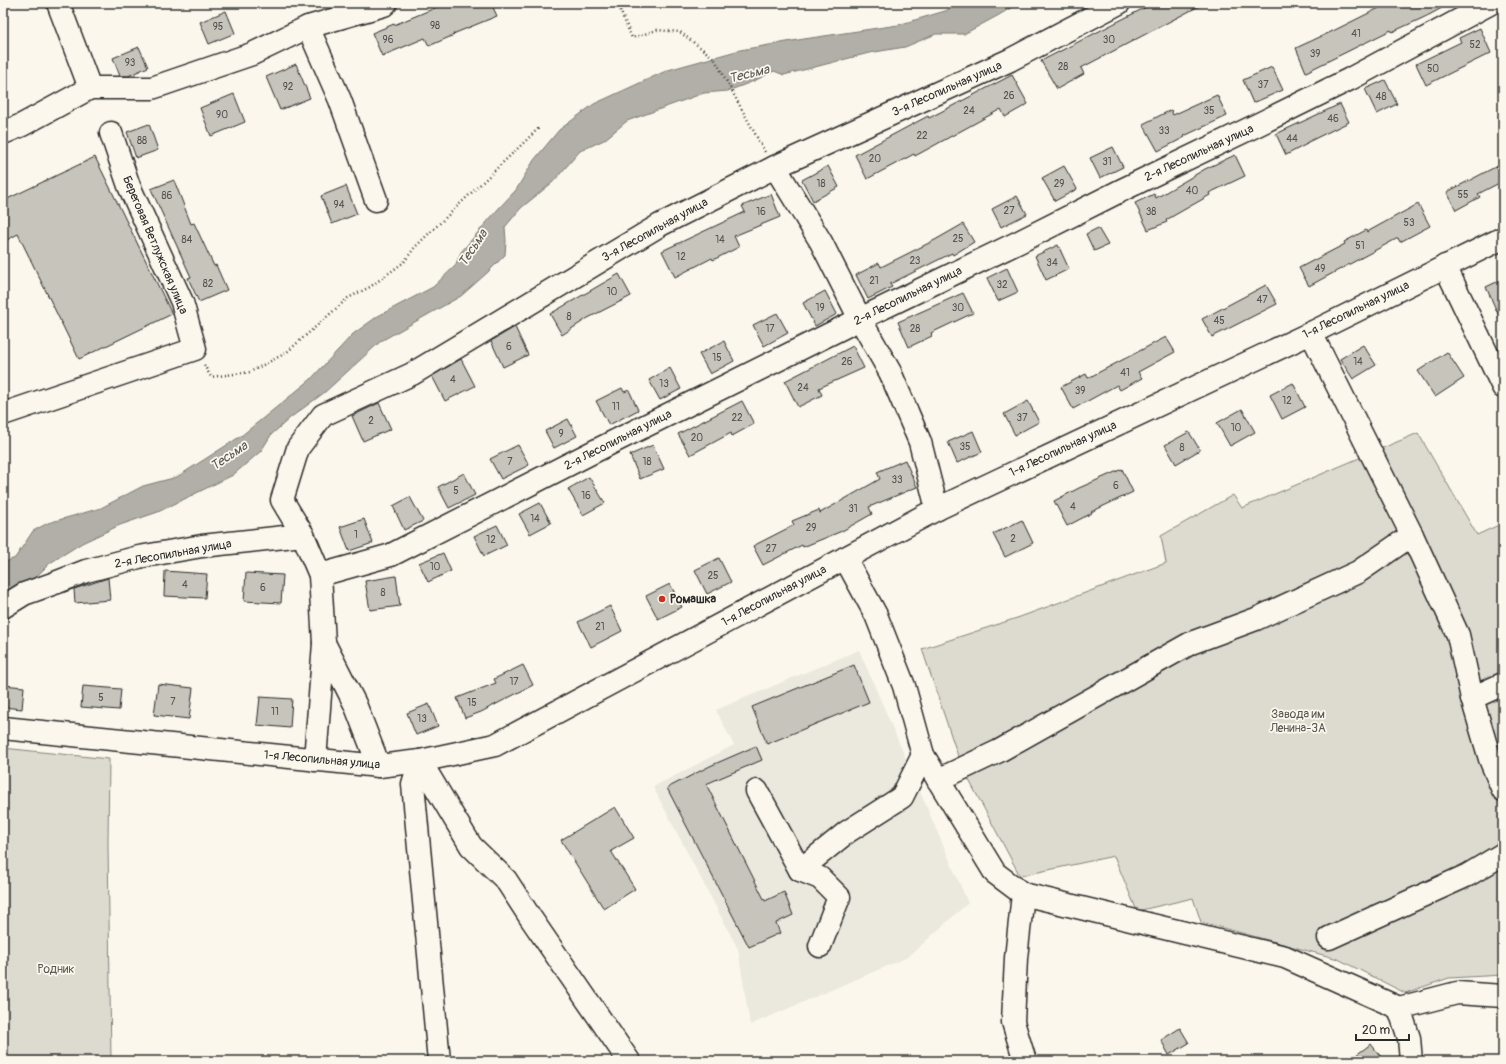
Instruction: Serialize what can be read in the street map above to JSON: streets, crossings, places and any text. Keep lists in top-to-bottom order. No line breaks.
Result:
{"streets":{"street":["3-я Лесопильная улица","2-я Лесопильная улица","Береговая Ветлужская улица","1-я Лесопильная улица"]},"crossings":[["3-я Лесопильная улица","2-я Лесопильная улица"],["3-я Лесопильная улица","1-я Лесопильная улица"]],"water":["Тесьма"],"parks":["Завода им Ленина-3А","Родник"],"places":["Ромашка"],"house_numbers":["98","95","41","96","30","52","39","93","28","50","37","92","26","48","24","35","90","46","33","22","44","88","20","31","18","29","40","55","86","94","27","16","38","53","25","84","14","51","12","23","34","49","21","82","32","10","47","19","30","8","45","17","28","6","15","26","14","41","4","13","24","39","12","11","22","37","2","10","9","20","35","8","7","18","33","6","5","16","4","31","14","29","1","2","12","27","10","25","4","6","8","21","17","5","7","15","11","13"],"scale_bar":"20 m"}
